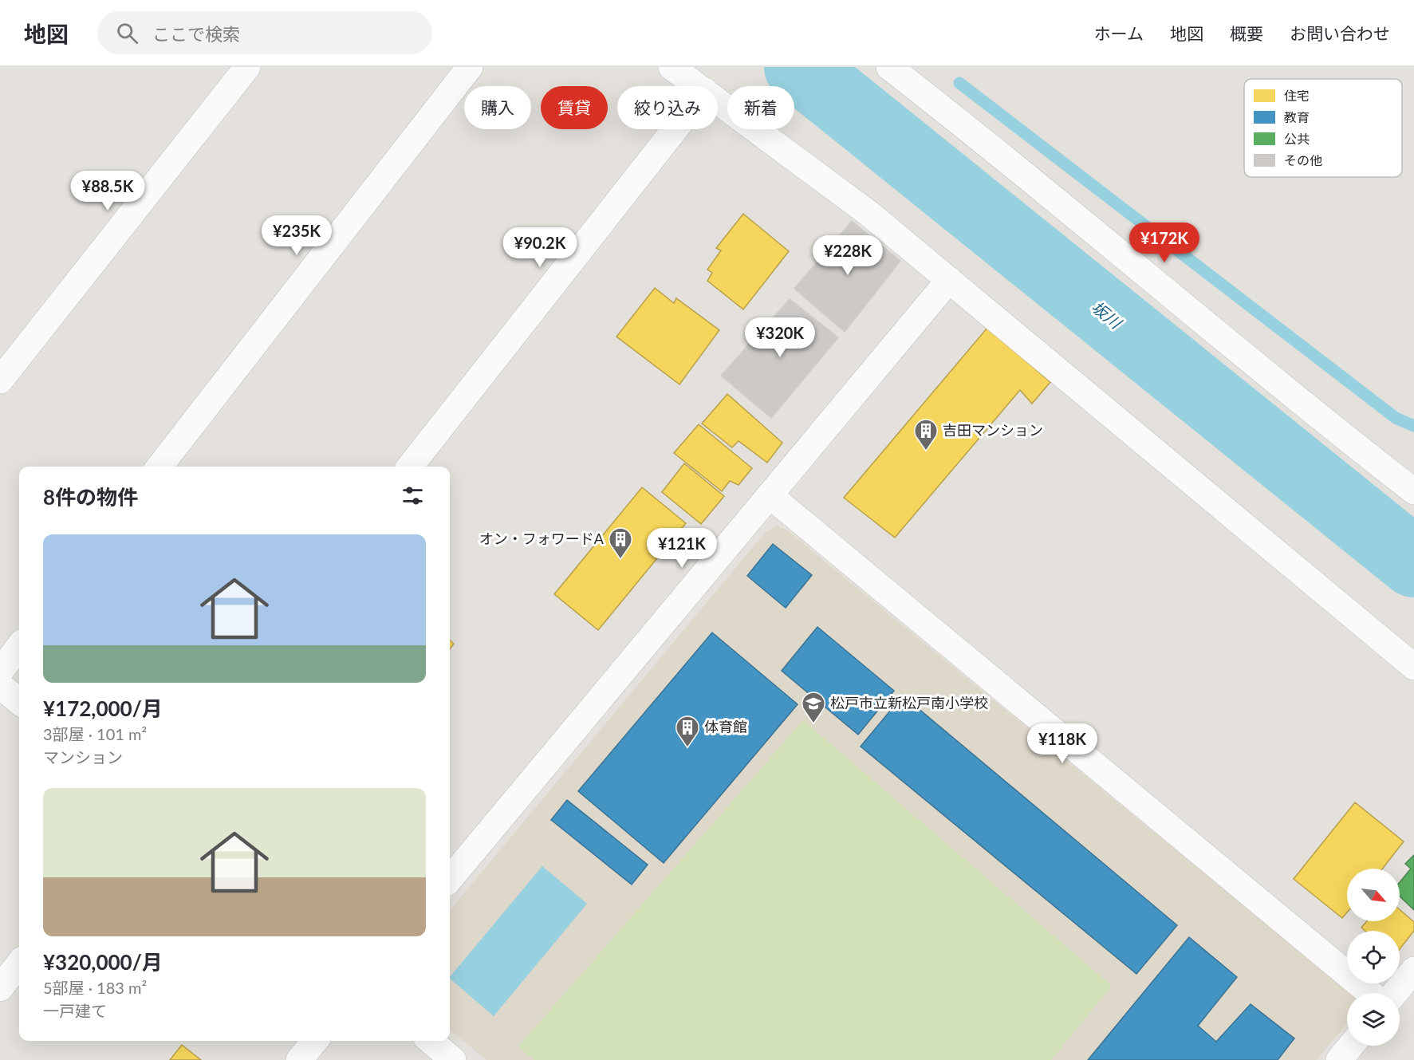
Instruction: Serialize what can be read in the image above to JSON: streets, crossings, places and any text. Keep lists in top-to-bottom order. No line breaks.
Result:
{"water":["坂川"],"places":{"building":["吉田マンション","オン・フォワードA","体育館"],"school or university":["松戸市立新松戸南小学校"]},"legend":["住宅","教育","公共","その他"],"north":"bottom right","page":{"header":"地図","search":"ここで検索","nav":["ホーム","地図","概要","お問い合わせ"],"chip":["購入","賃貸","絞り込み","新着"],"price":["¥88.5K","¥235K","¥172K","¥90.2K","¥228K","¥320K","¥121K","¥118K"],"heading":"8件の物件","list":[{"name":"¥172,000/月","note":"3部屋 · 101 m² · マンション"},{"name":"¥320,000/月","note":"5部屋 · 183 m² · 一戸建て"}]}}
